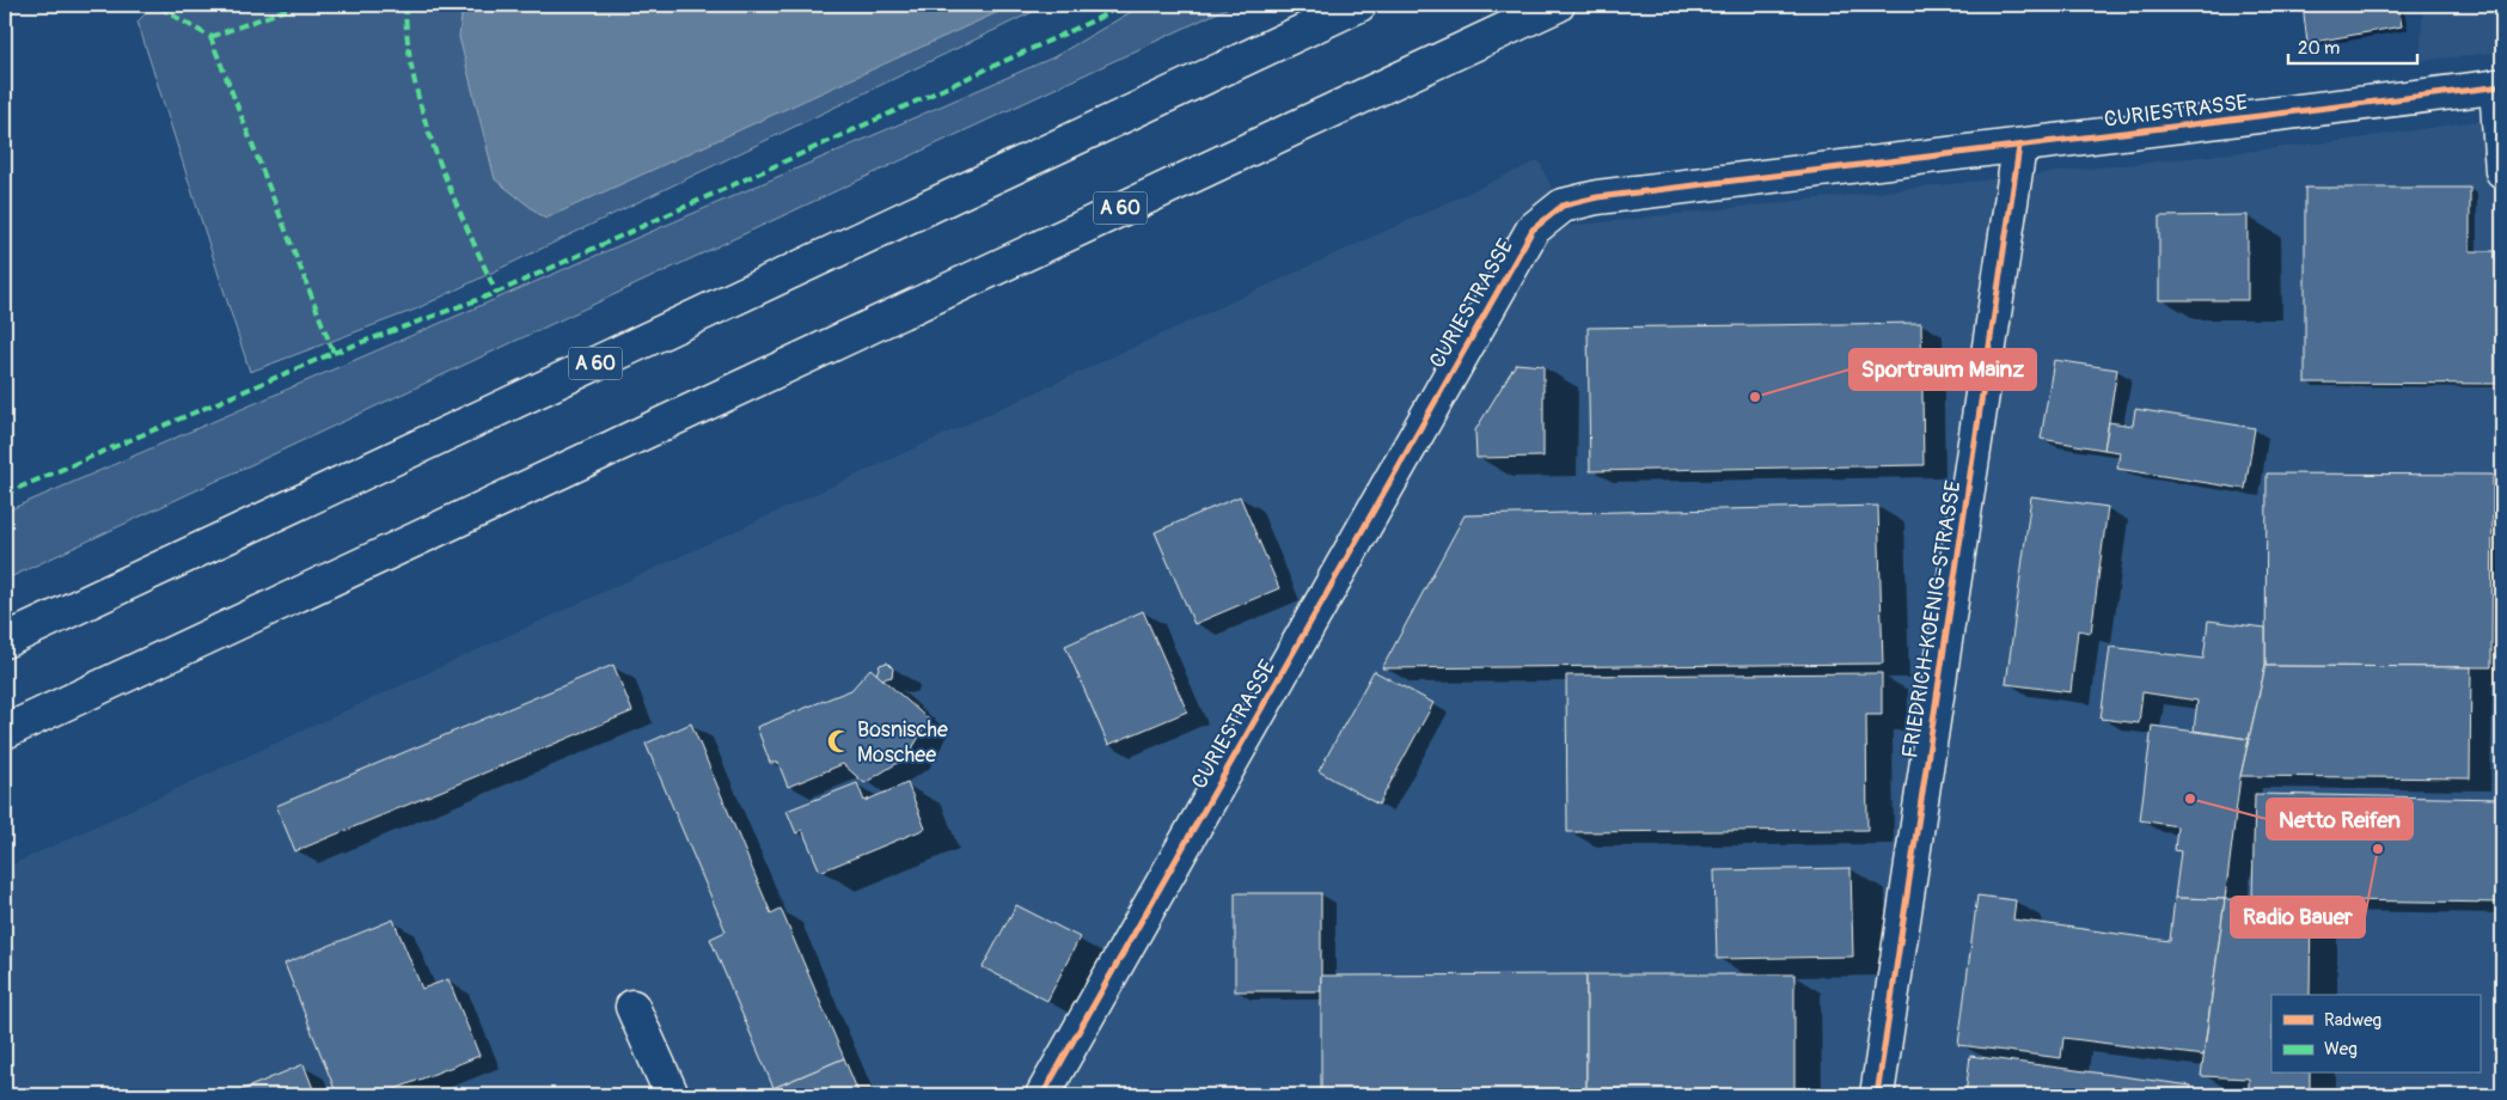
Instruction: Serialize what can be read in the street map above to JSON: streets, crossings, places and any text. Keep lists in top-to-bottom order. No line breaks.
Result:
{"streets":{"main road":["CURIESTRASSE","A 60","FRIEDRICH-KOENIG-STRASSE"]},"crossings":[["CURIESTRASSE","FRIEDRICH-KOENIG-STRASSE"]],"places":{"other":["Sportraum Mainz","Netto Reifen","Radio Bauer"],"mosque":["Bosnische Moschee"]},"legend":["Radweg","Weg"],"scale_bar":"20 m"}
